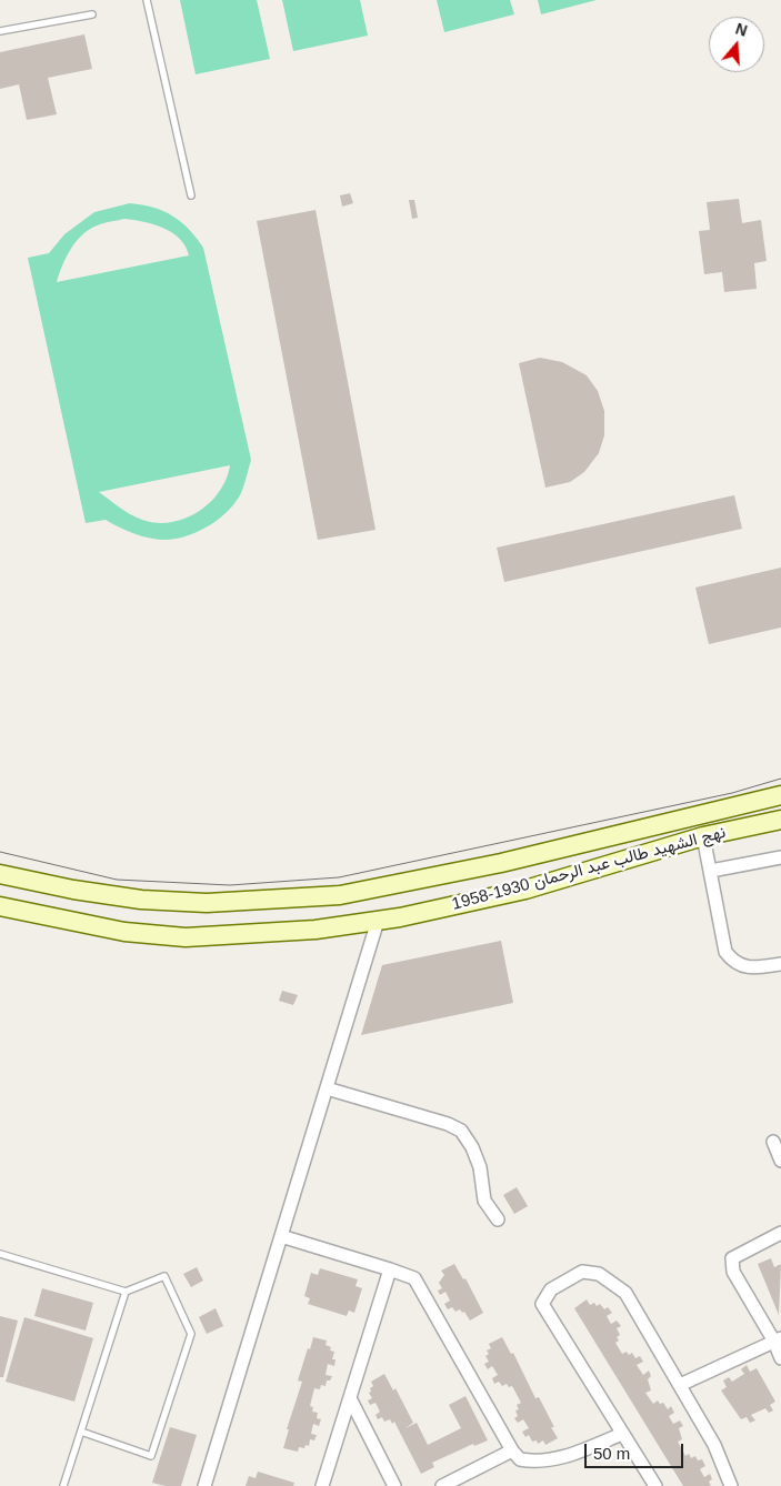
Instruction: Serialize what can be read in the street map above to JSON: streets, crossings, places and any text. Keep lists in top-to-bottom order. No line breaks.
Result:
{"streets":{"main road":["نهج الشهيد طالب عبد الرحمان 1930-1958"]},"scale_bar":"50 m","north":"top"}
